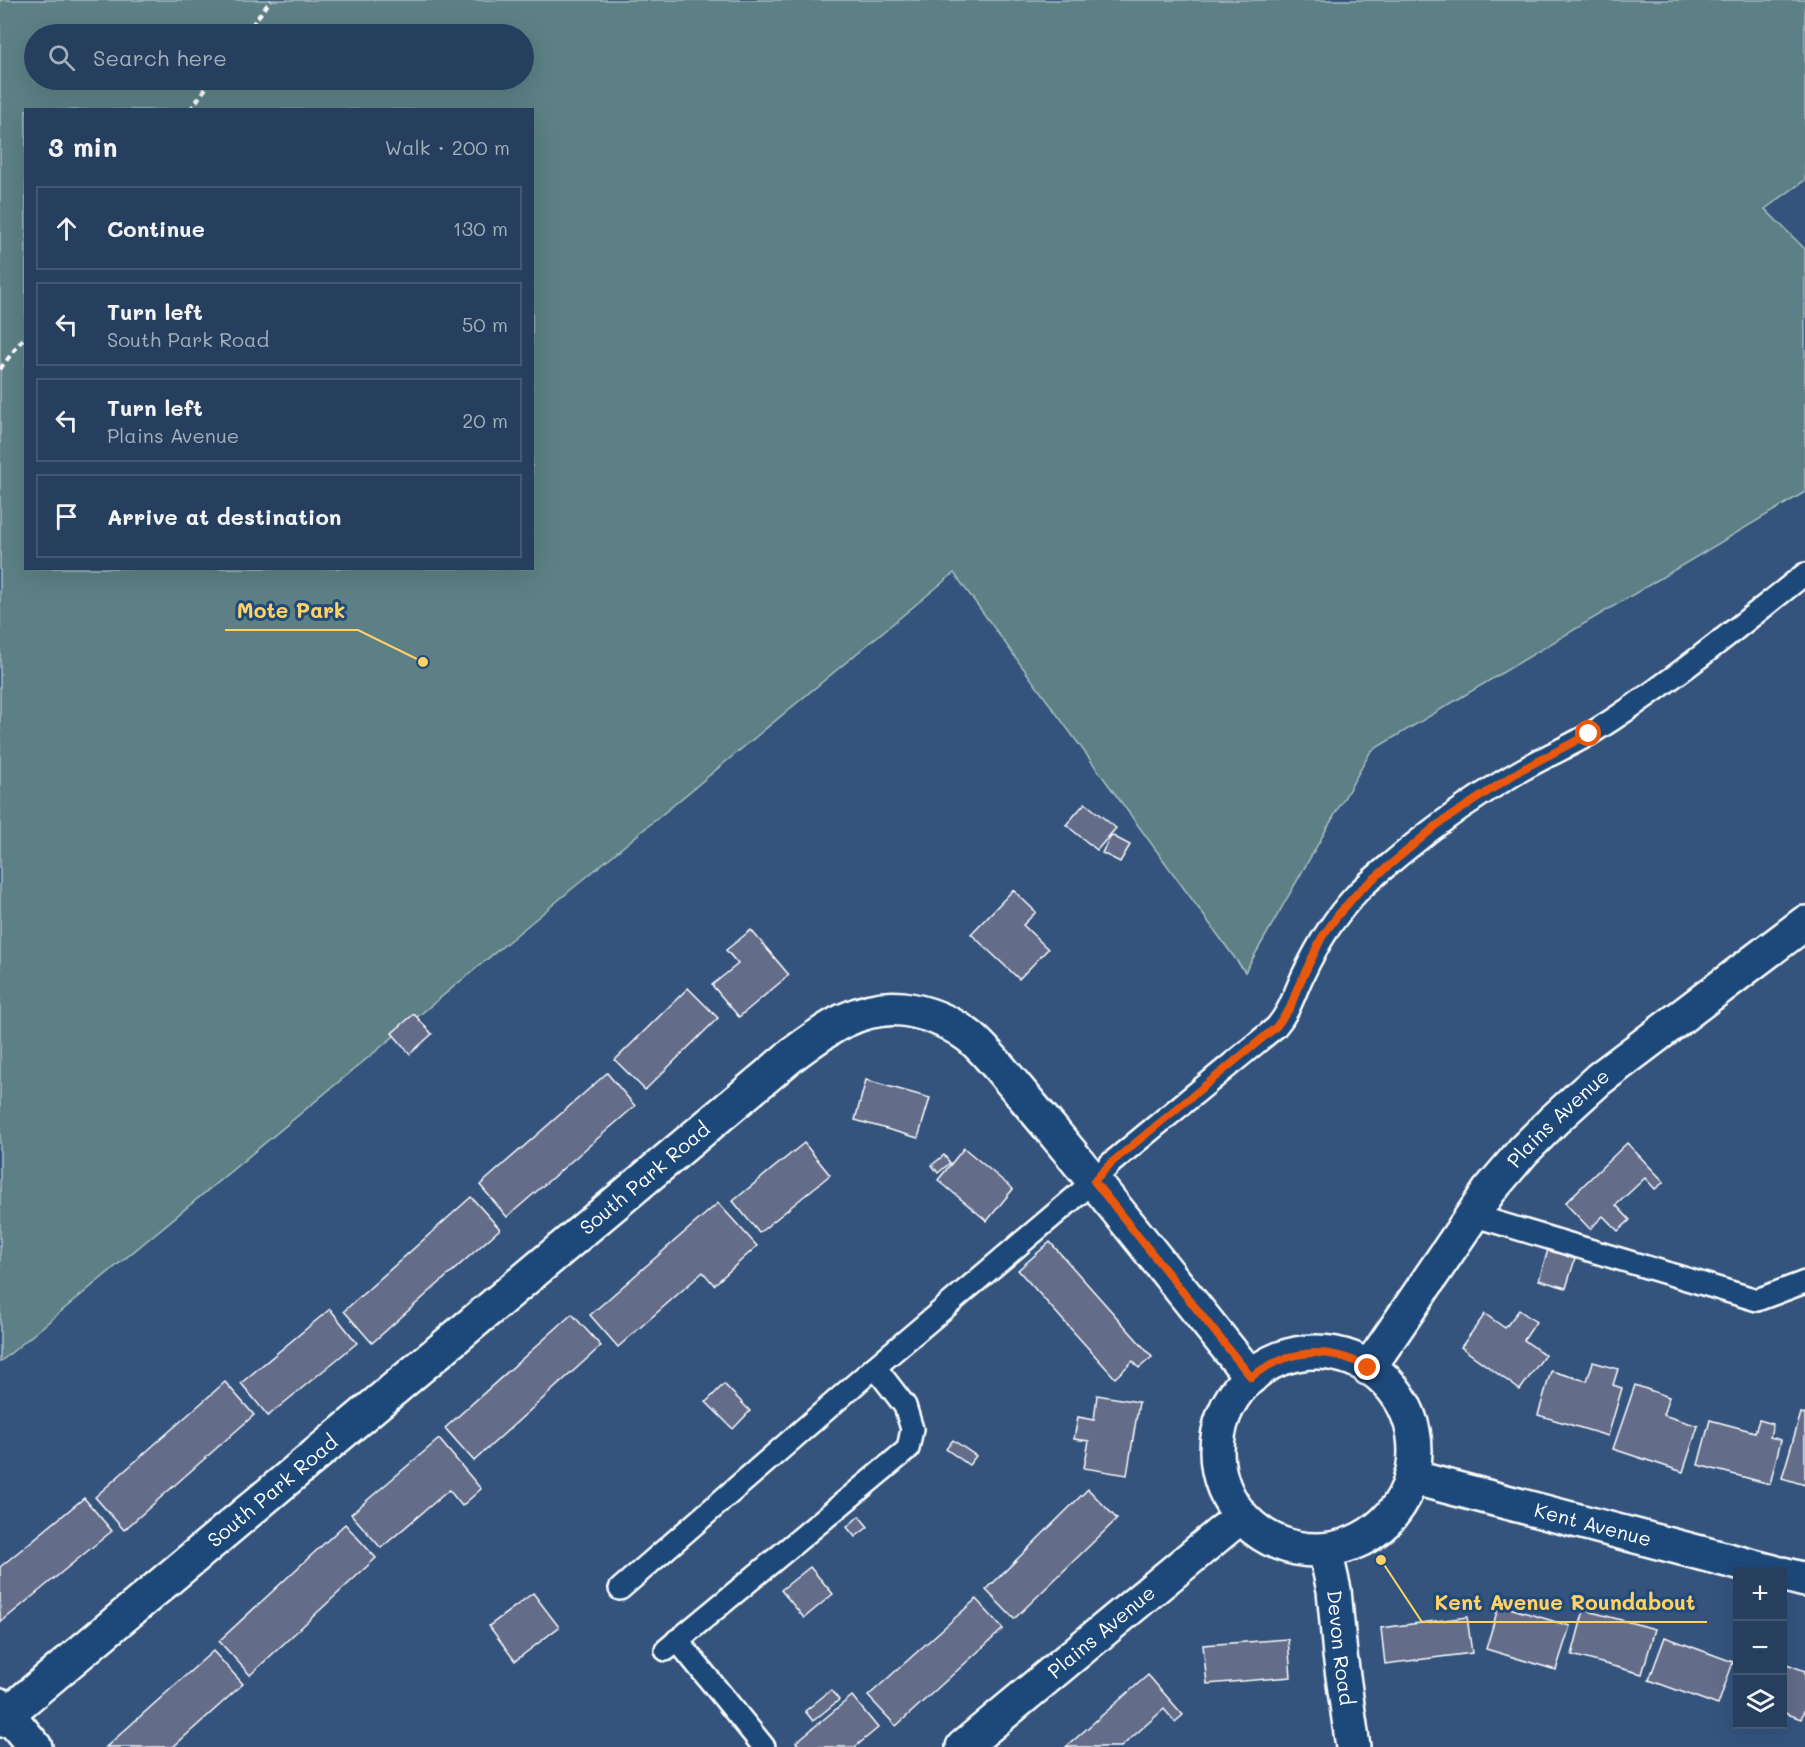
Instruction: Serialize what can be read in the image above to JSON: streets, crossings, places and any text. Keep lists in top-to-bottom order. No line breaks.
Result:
{"streets":{"street":["Plains Avenue","South Park Road","Kent Avenue","Devon Road"]},"crossings":[["Plains Avenue","South Park Road"],["Plains Avenue","Kent Avenue"],["Plains Avenue","Devon Road"],["South Park Road","Kent Avenue"],["South Park Road","Devon Road"],["Kent Avenue","Devon Road"]],"places":["Mote Park","Kent Avenue Roundabout"],"page":{"search":"Search here","heading":["3 min","Walk · 200 m"],"list":[["Continue","130 m"],["Turn left","South Park Road","50 m"],["Turn left","Plains Avenue","20 m"],"Arrive at destination"],"map_buttons":["+","−"]}}
